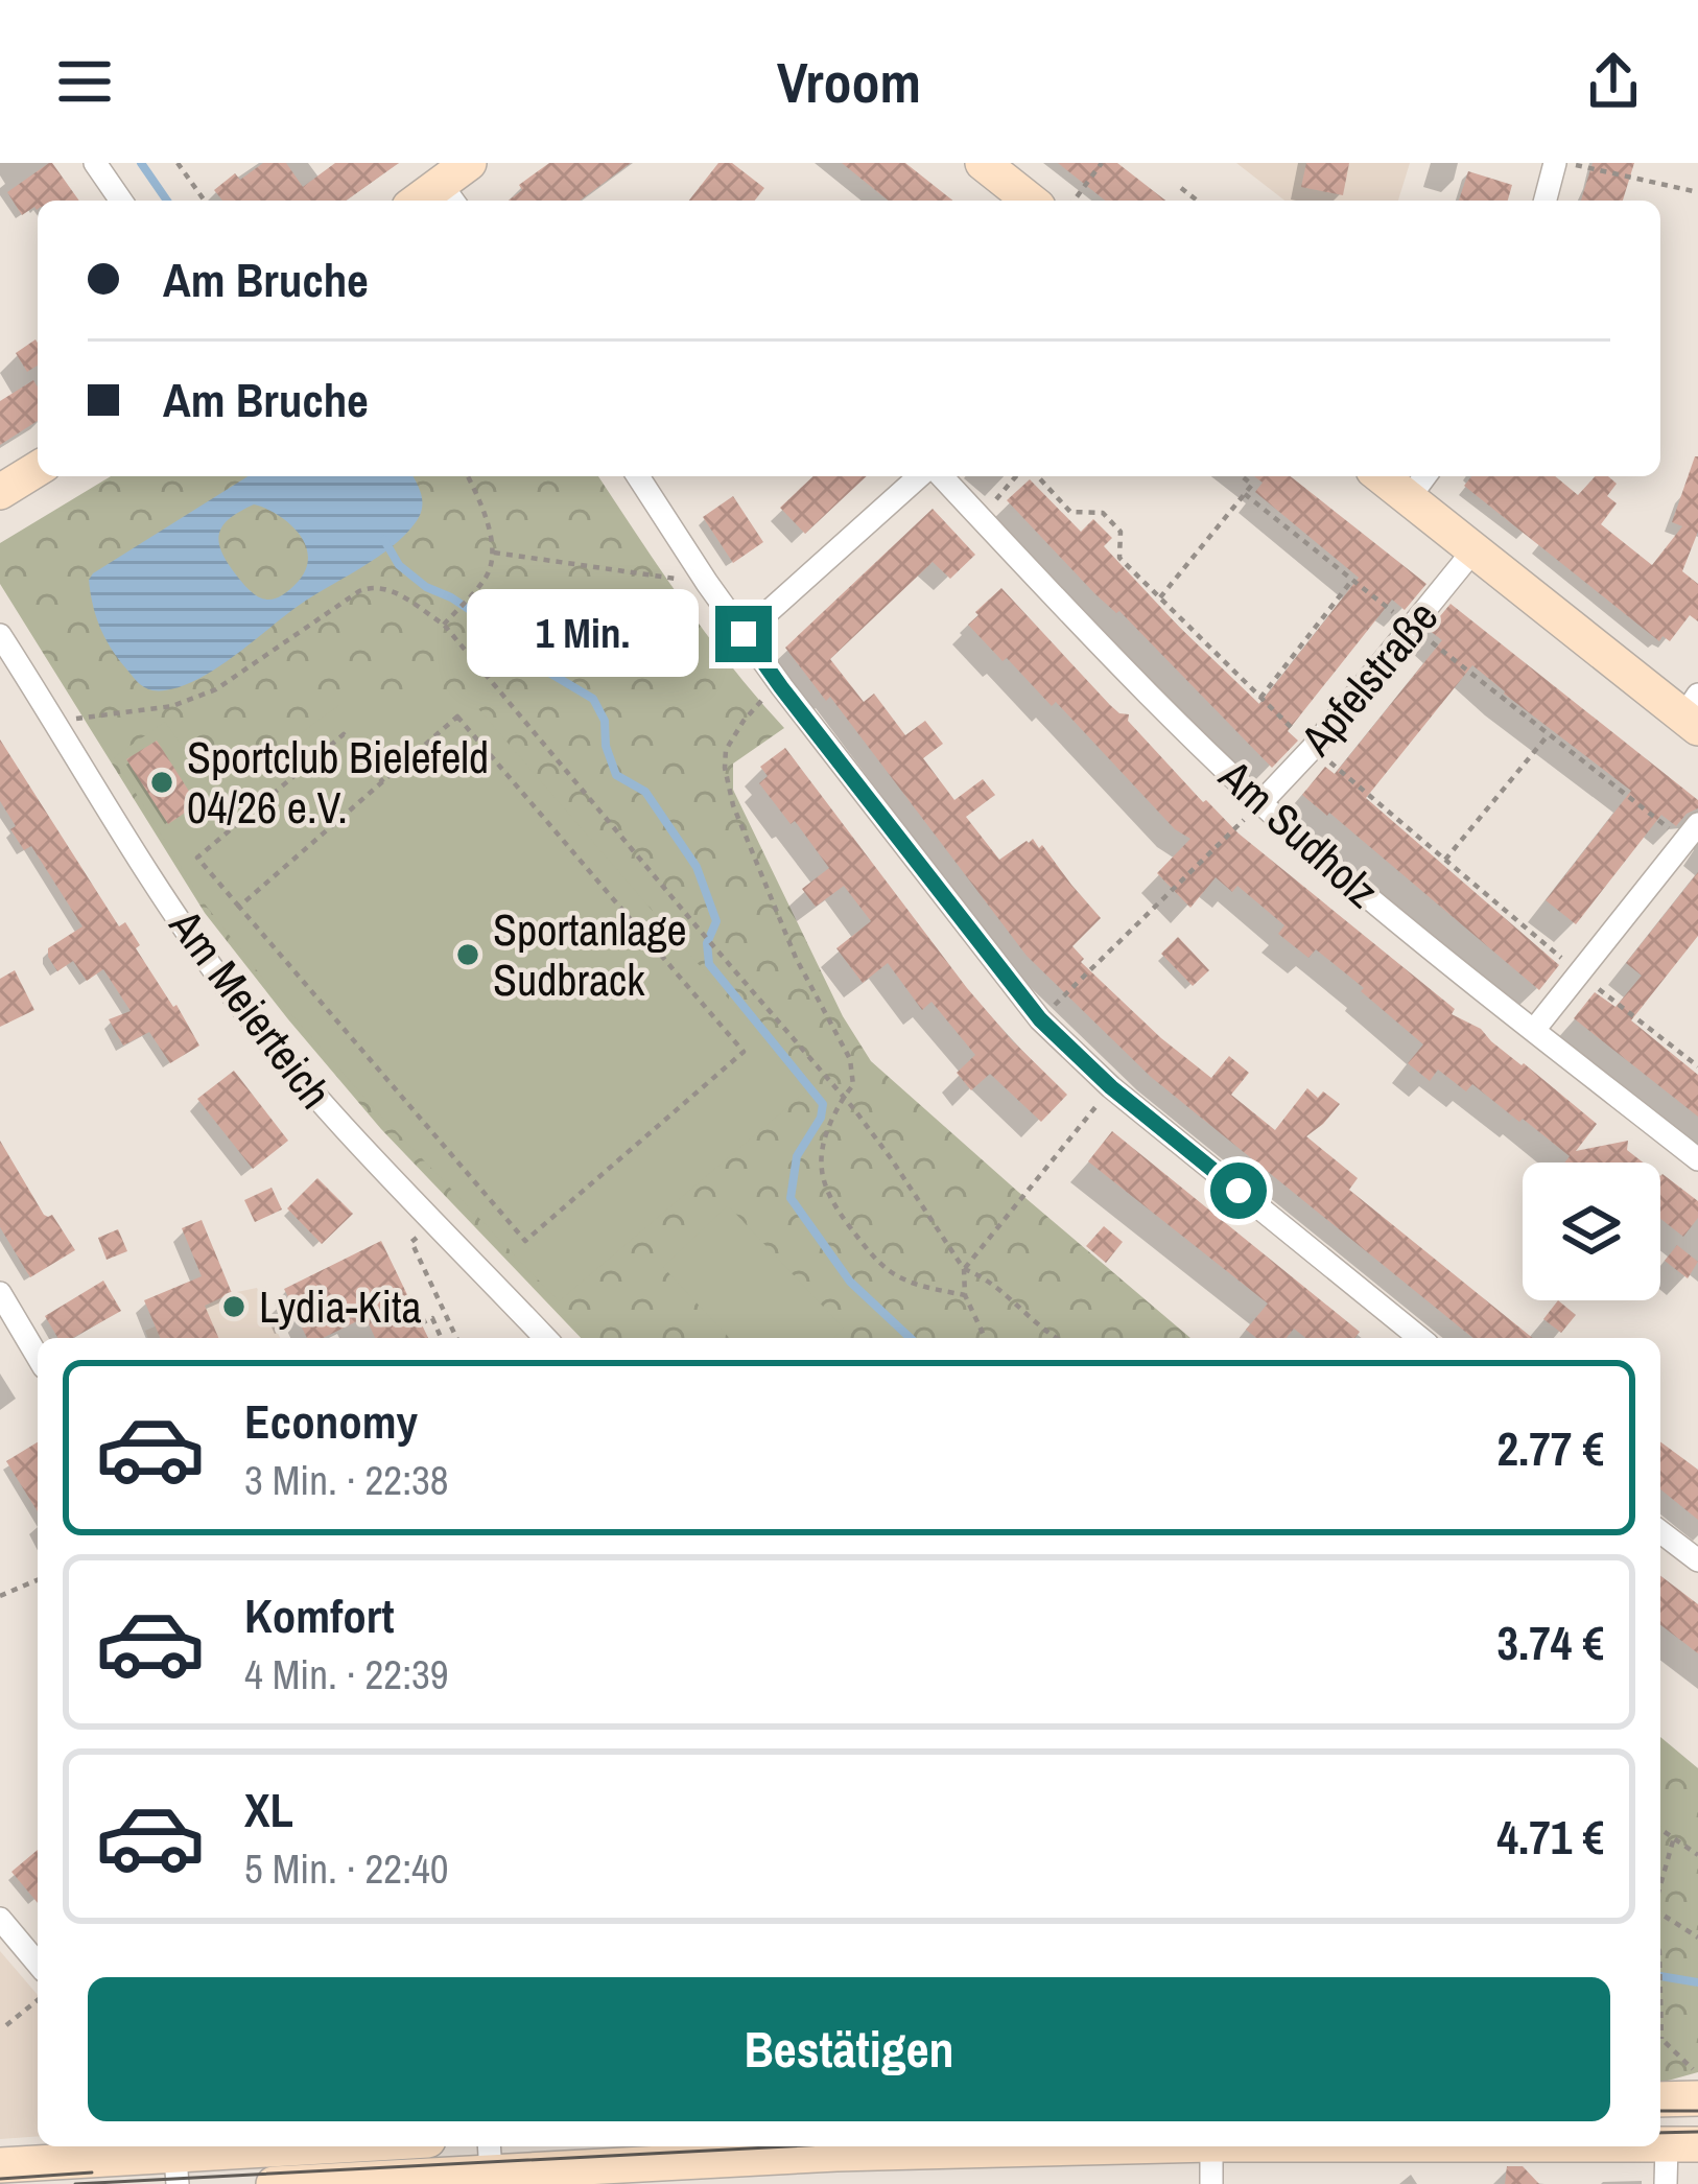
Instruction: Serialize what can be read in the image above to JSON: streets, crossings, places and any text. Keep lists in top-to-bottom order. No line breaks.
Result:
{"streets":{"street":["Apfelstraße","Am Sudholz","Am Meierteich"]},"crossings":[["Apfelstraße","Am Sudholz"]],"places":["Sportclub Bielefeld 04/26 e.V.","Sportanlage Sudbrack","Lydia-Kita"],"page":{"header":"Vroom","banner":["Am Bruche","Am Bruche"],"bubble":"1 Min.","list":[{"name":"Economy","note":"3 Min. · 22:38","value":"2.77 €"},{"name":"Komfort","note":"4 Min. · 22:39","value":"3.74 €"},{"name":"XL","note":"5 Min. · 22:40","value":"4.71 €"}],"buttons":"Bestätigen"}}
